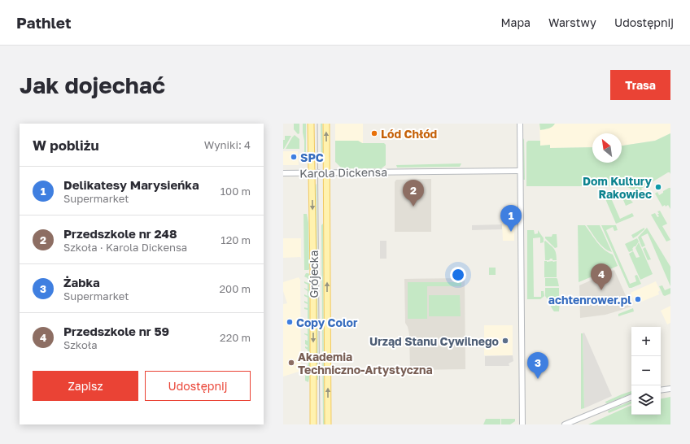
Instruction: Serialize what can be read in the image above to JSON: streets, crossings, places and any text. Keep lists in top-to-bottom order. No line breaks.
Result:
{"streets":{"main road":["Grójecka"],"street":["Karola Dickensa"]},"crossings":[["Karola Dickensa","Grójecka"]],"places":["Lód Chłód","SPC","Dom Kultury Rakowiec","achtenrower.pl","Copy Color","Urząd Stanu Cywilnego","Akademia Techniczno-Artystyczna"],"north":"top left","page":{"header":"Pathlet","nav":["Mapa","Warstwy","Udostępnij"],"buttons":["Trasa",["Zapisz","Udostępnij"]],"title":"Jak dojechać","heading":["W pobliżu","Wyniki: 4"],"list":[{"mark":"1","name":"Delikatesy Marysieńka","note":"Supermarket","value":"100 m"},{"mark":"2","name":"Przedszkole nr 248","note":"Szkoła · Karola Dickensa","value":"120 m"},{"mark":"3","name":"Żabka","note":"Supermarket","value":"200 m"},{"mark":"4","name":"Przedszkole nr 59","note":"Szkoła","value":"220 m"}],"pins":["2","1","4","3"],"map_buttons":["+","−"]}}
